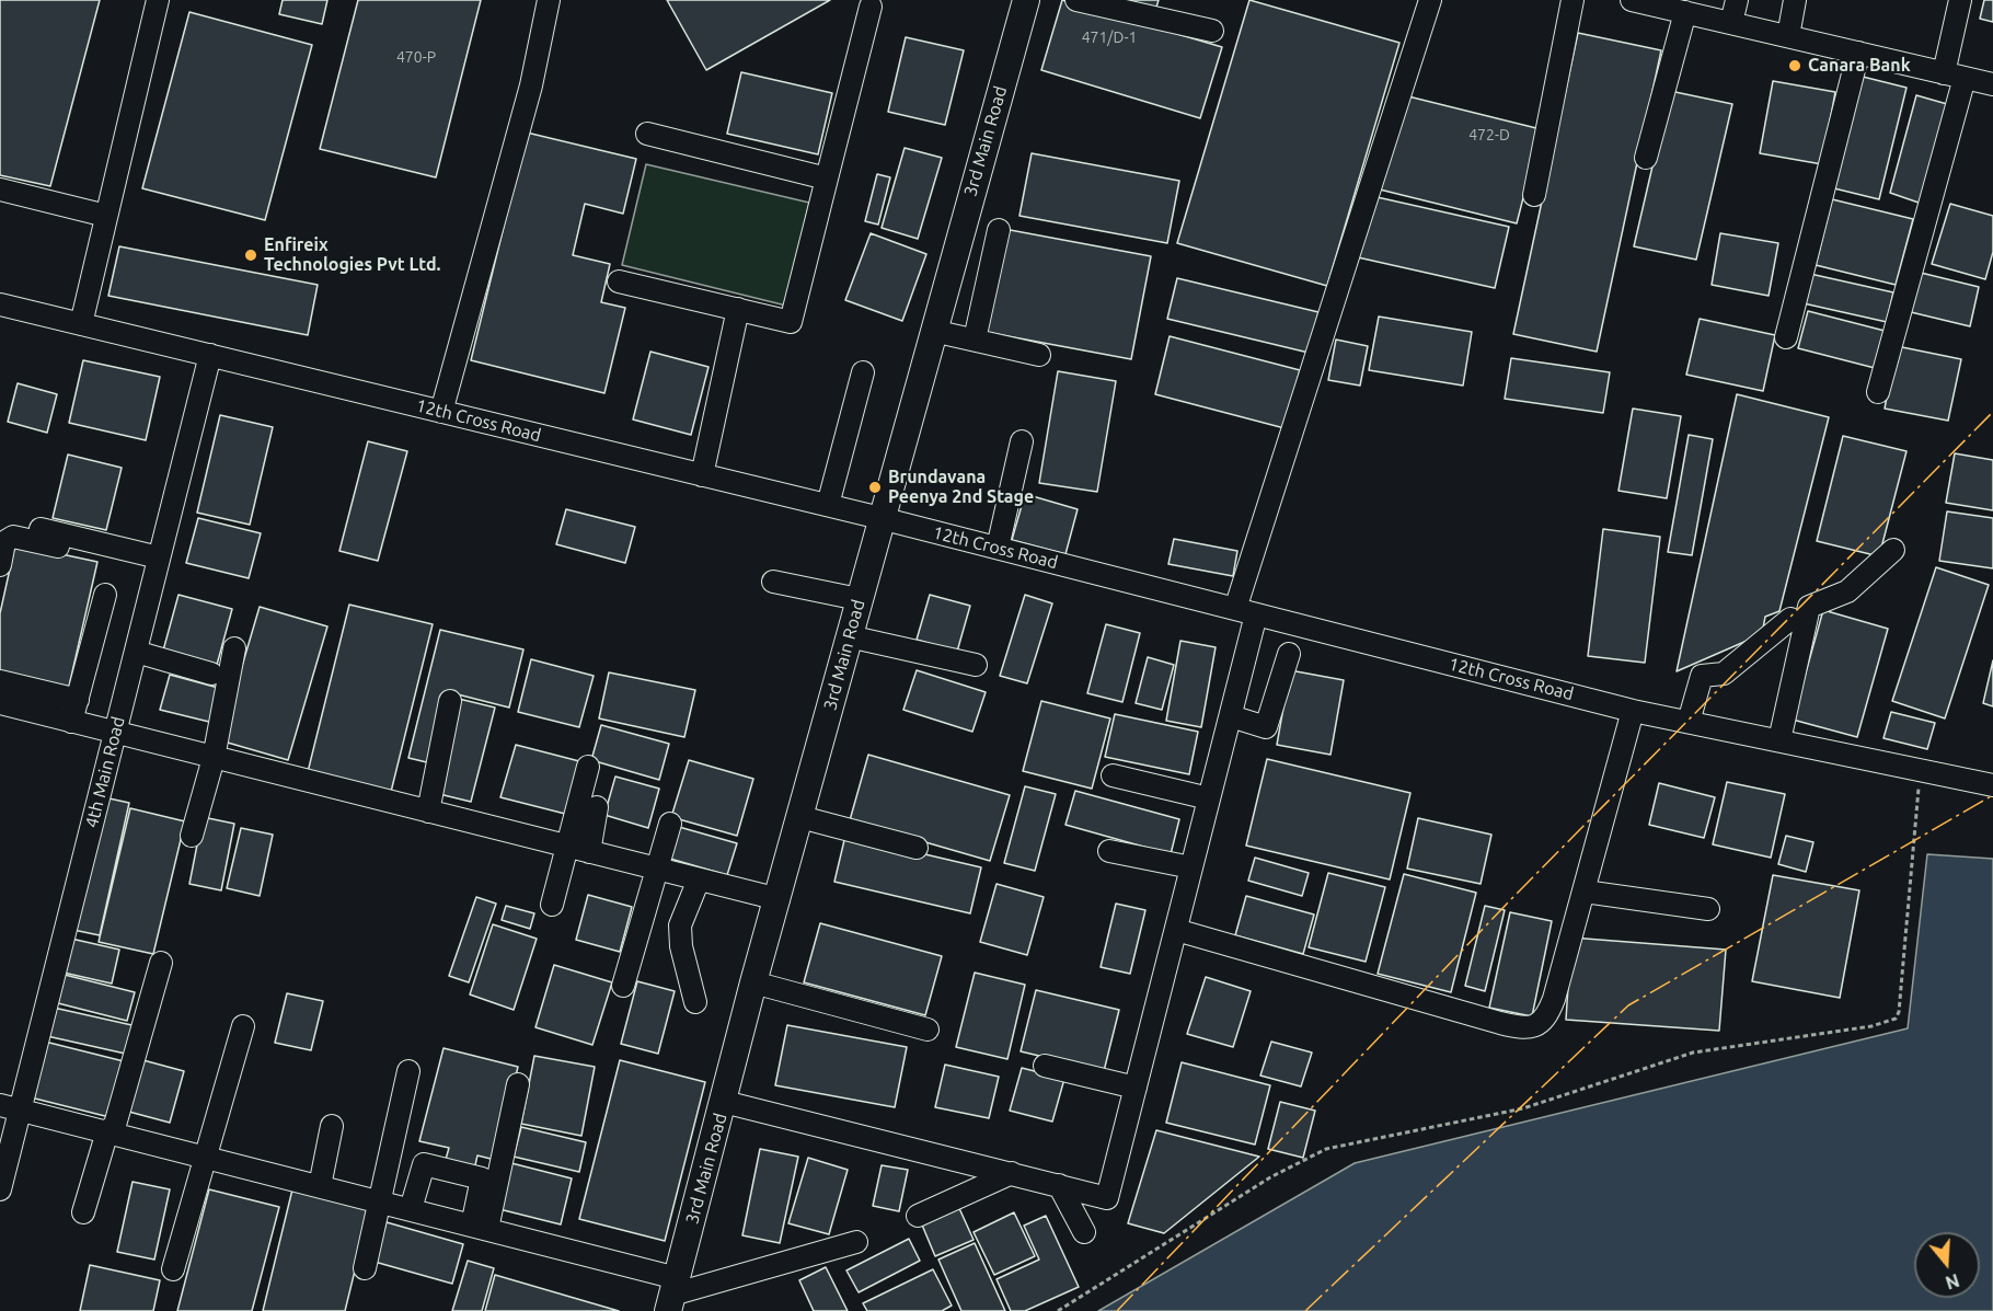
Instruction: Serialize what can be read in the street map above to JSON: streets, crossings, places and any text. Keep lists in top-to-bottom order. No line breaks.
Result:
{"streets":{"main road":["3rd Main Road"],"street":["12th Cross Road","4th Main Road"]},"crossings":[["3rd Main Road","12th Cross Road"],["12th Cross Road","4th Main Road"]],"places":["Canara Bank","Enfireix Technologies Pvt Ltd.","Brundavana Peenya 2nd Stage"],"house_numbers":["471/D-1","470-P","472-D"],"north":"bottom"}
